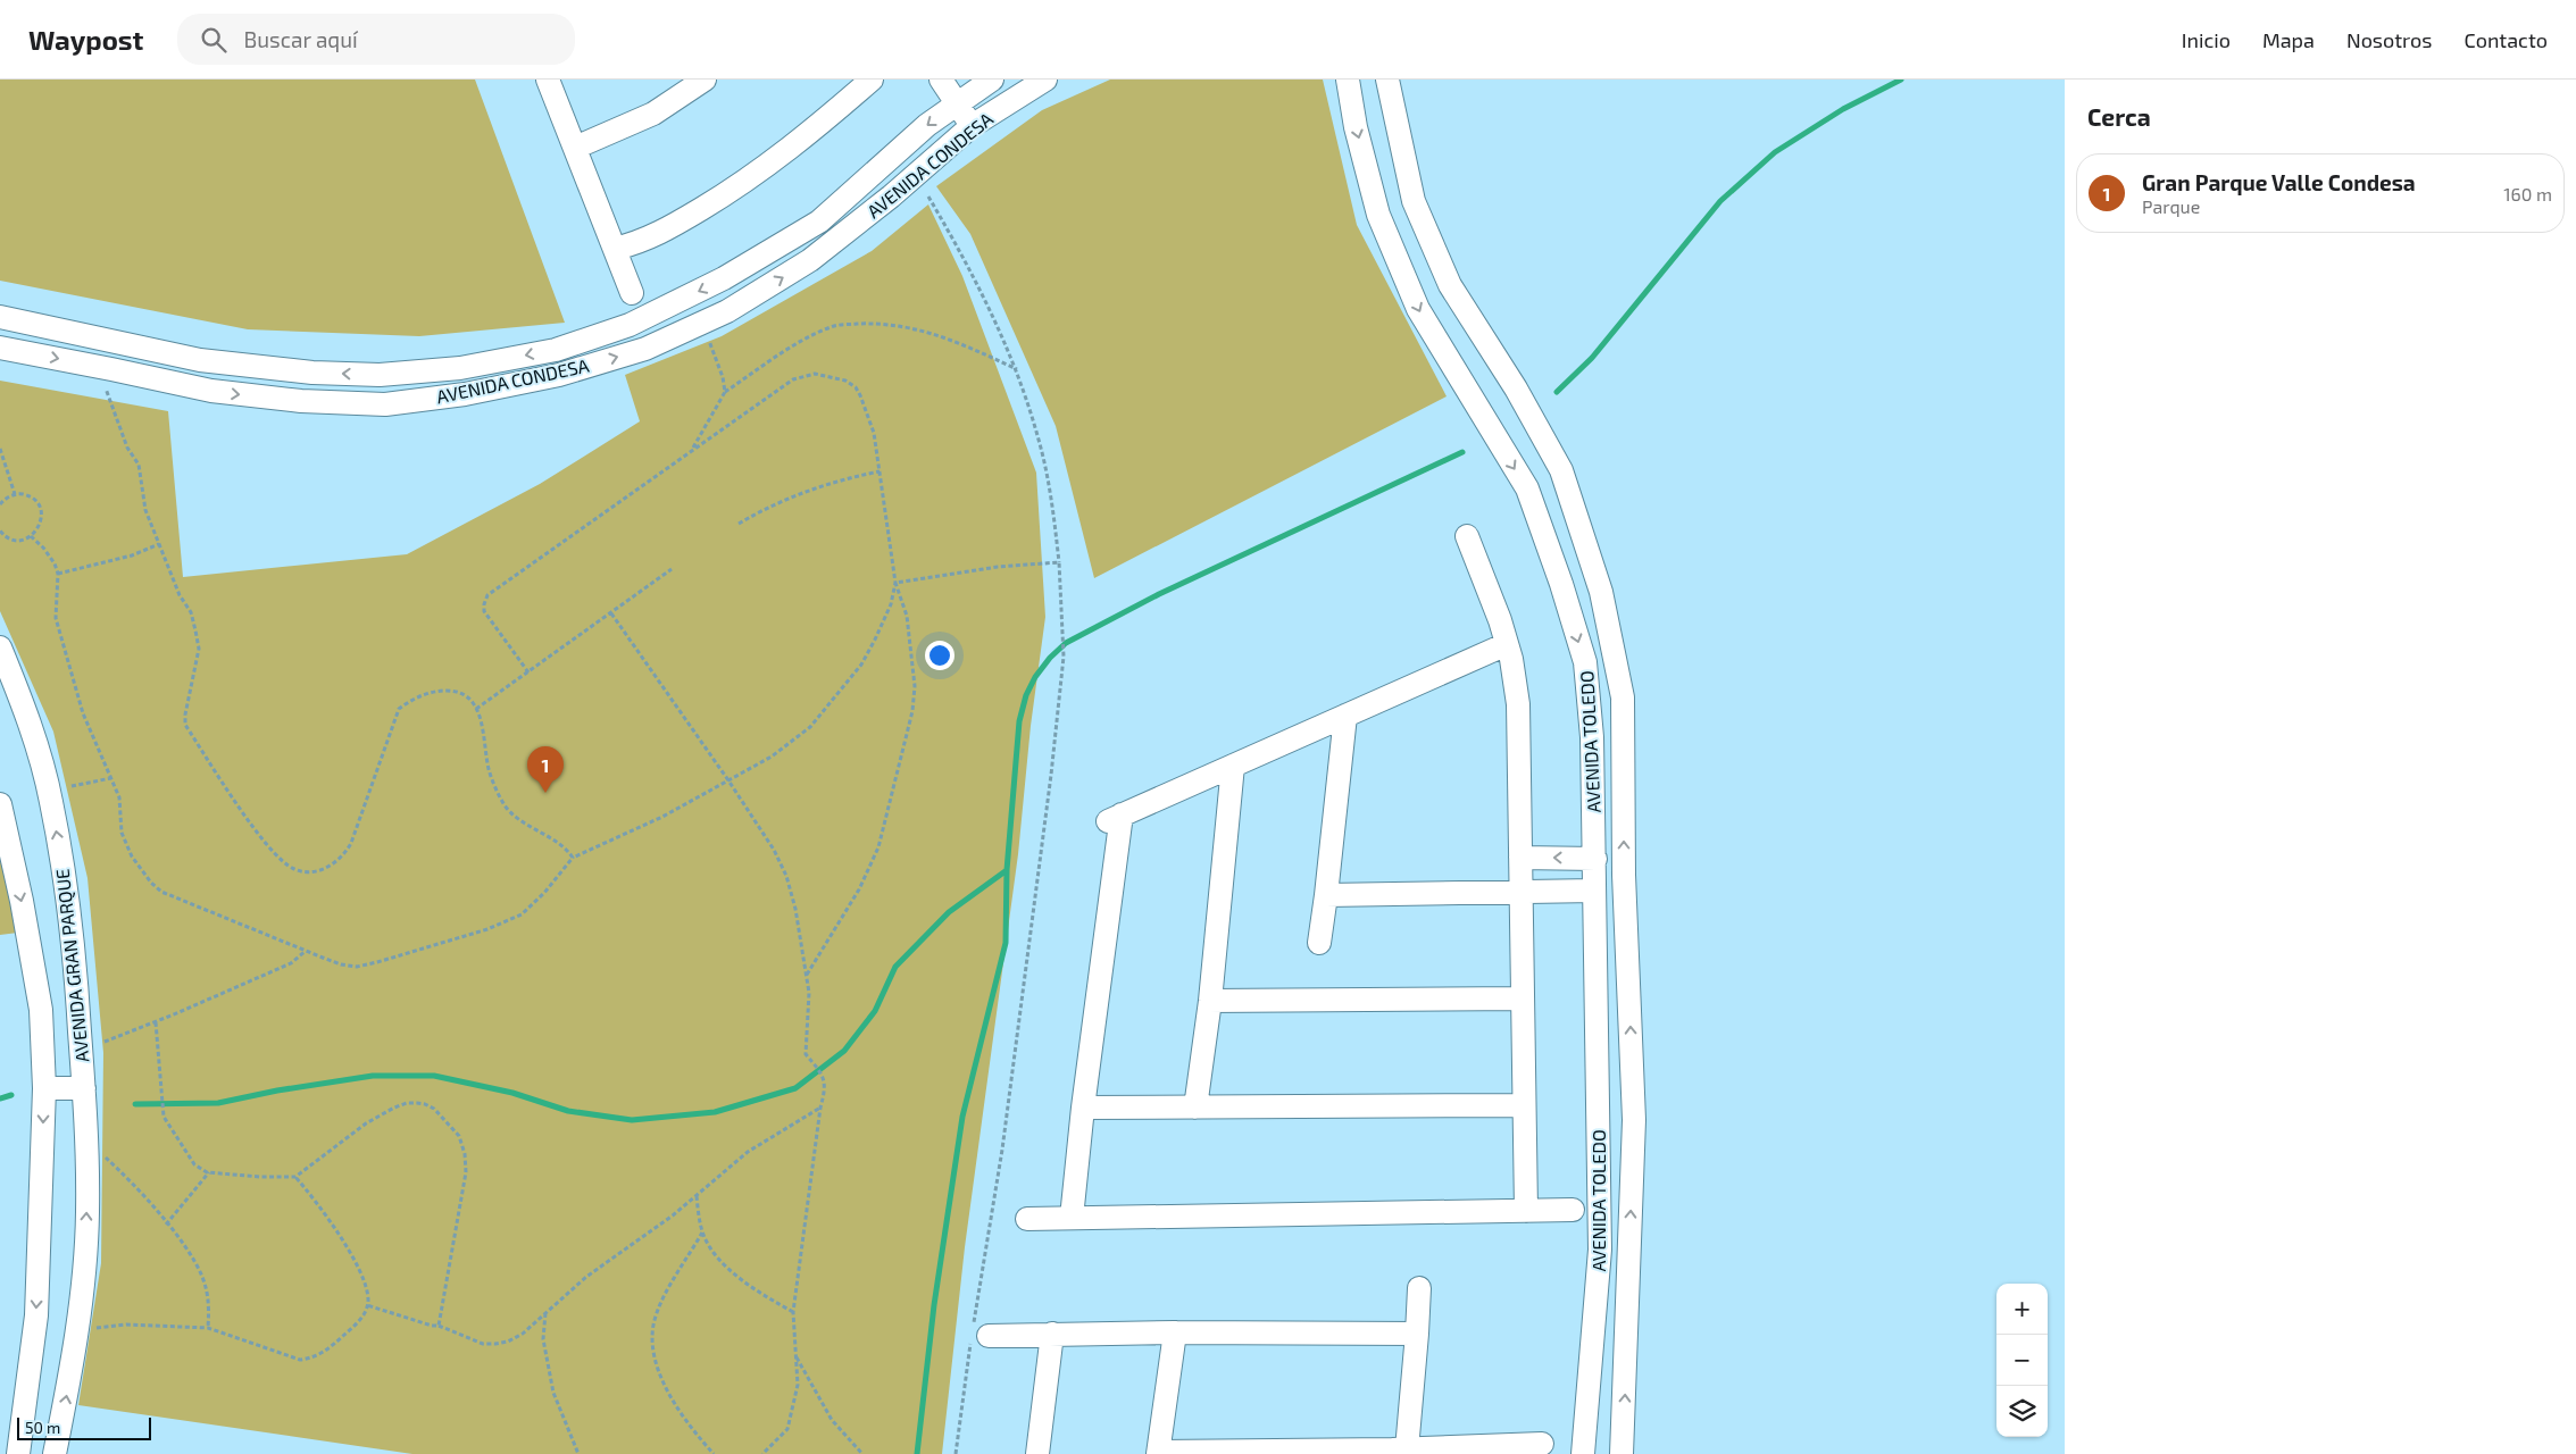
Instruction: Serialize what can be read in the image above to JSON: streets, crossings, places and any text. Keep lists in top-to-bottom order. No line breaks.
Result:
{"streets":{"street":["AVENIDA CONDESA","AVENIDA TOLEDO","AVENIDA GRAN PARQUE"]},"scale_bar":"50 m","page":{"header":"Waypost","search":"Buscar aquí","nav":["Inicio","Mapa","Nosotros","Contacto"],"heading":"Cerca","list":[{"mark":"1","name":"Gran Parque Valle Condesa","note":"Parque","value":"160 m"}],"pins":"1","map_buttons":["+","−"],"scale":"50 m"}}
